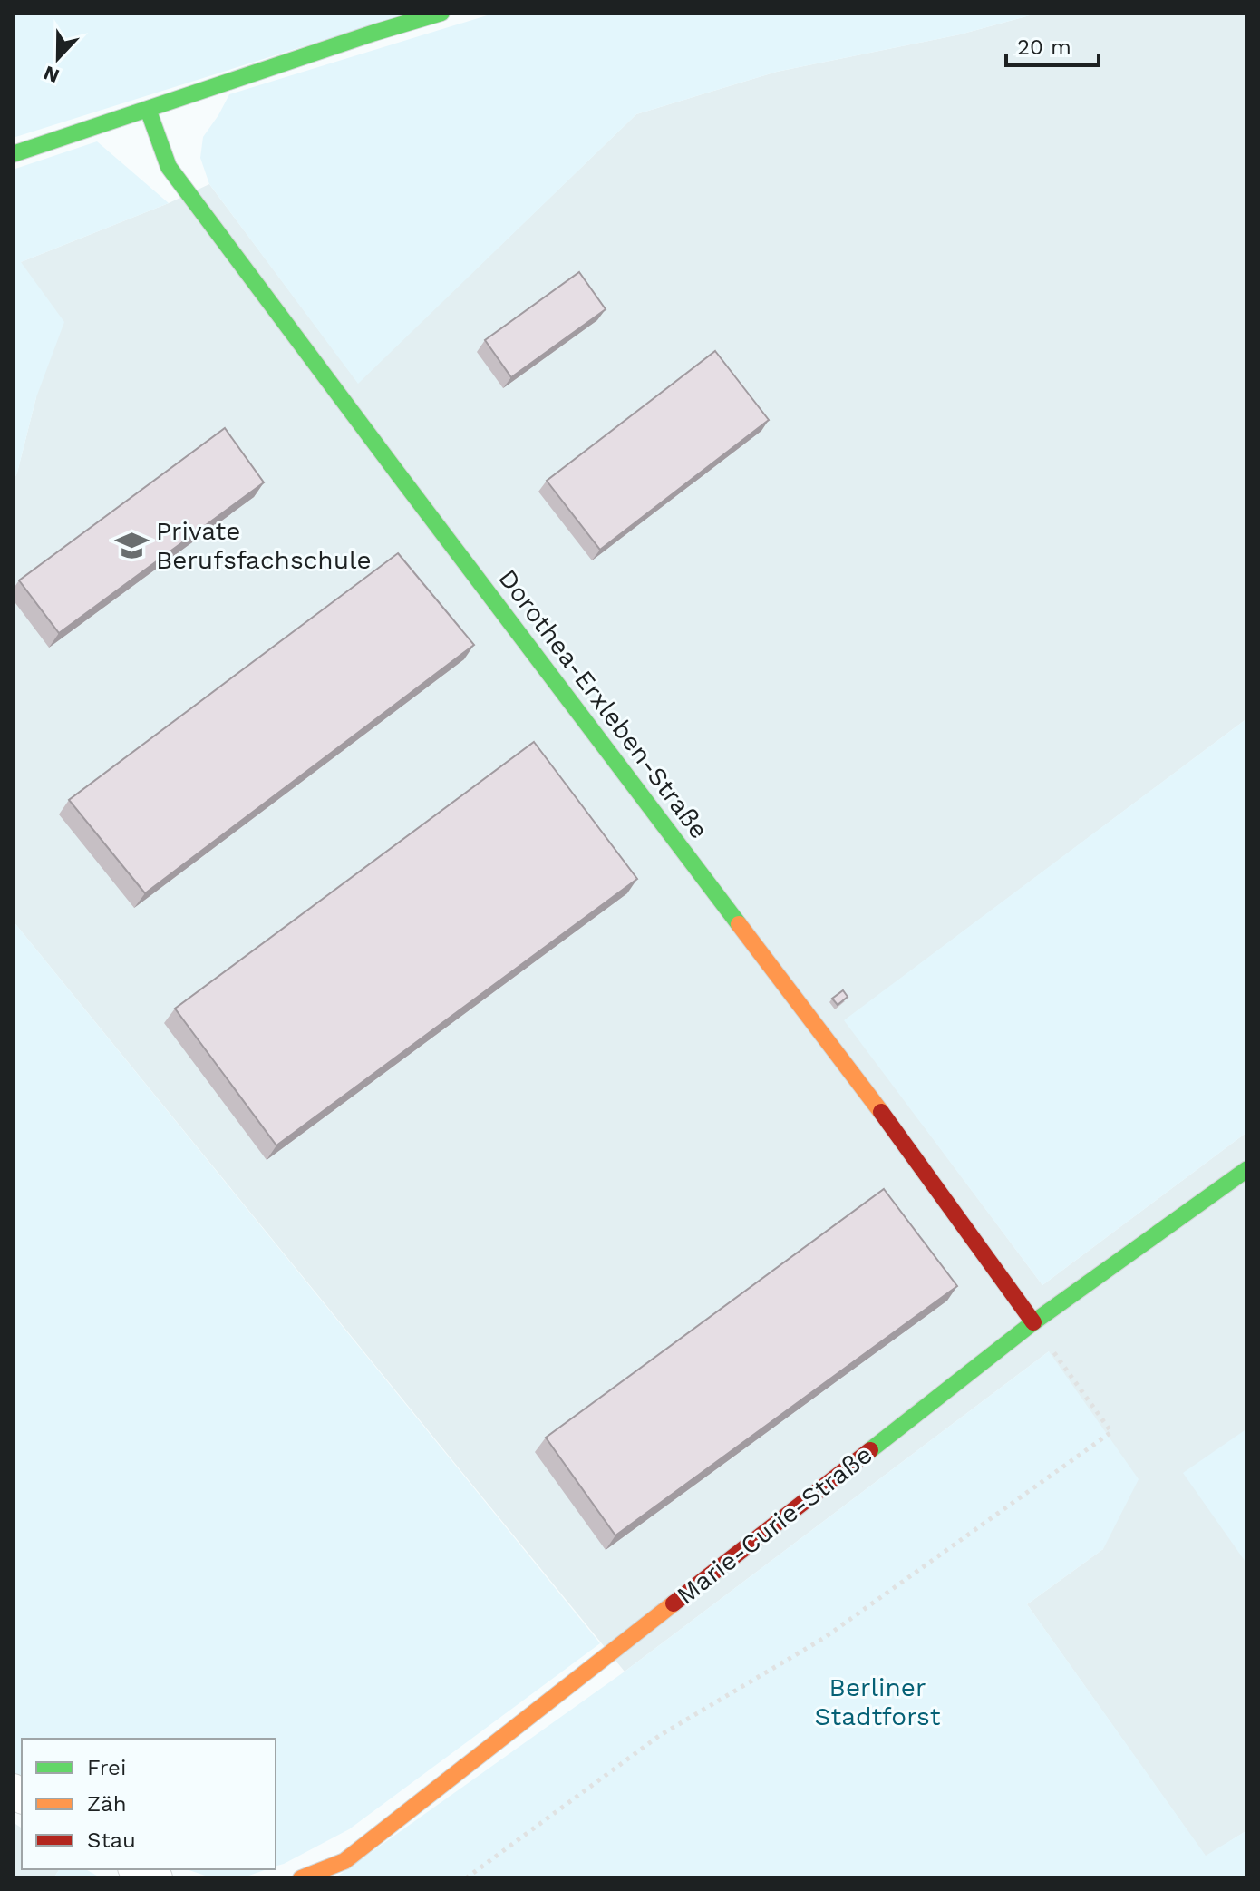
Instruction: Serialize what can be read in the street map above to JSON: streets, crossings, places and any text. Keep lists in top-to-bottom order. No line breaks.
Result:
{"streets":{"street":["Dorothea-Erxleben-Straße","Marie-Curie-Straße"]},"crossings":[["Dorothea-Erxleben-Straße","Marie-Curie-Straße"]],"parks":["Berliner Stadtforst"],"places":{"school or university":["Private Berufsfachschule"]},"legend":["Frei","Zäh","Stau"],"scale_bar":"20 m","north":"bottom"}
